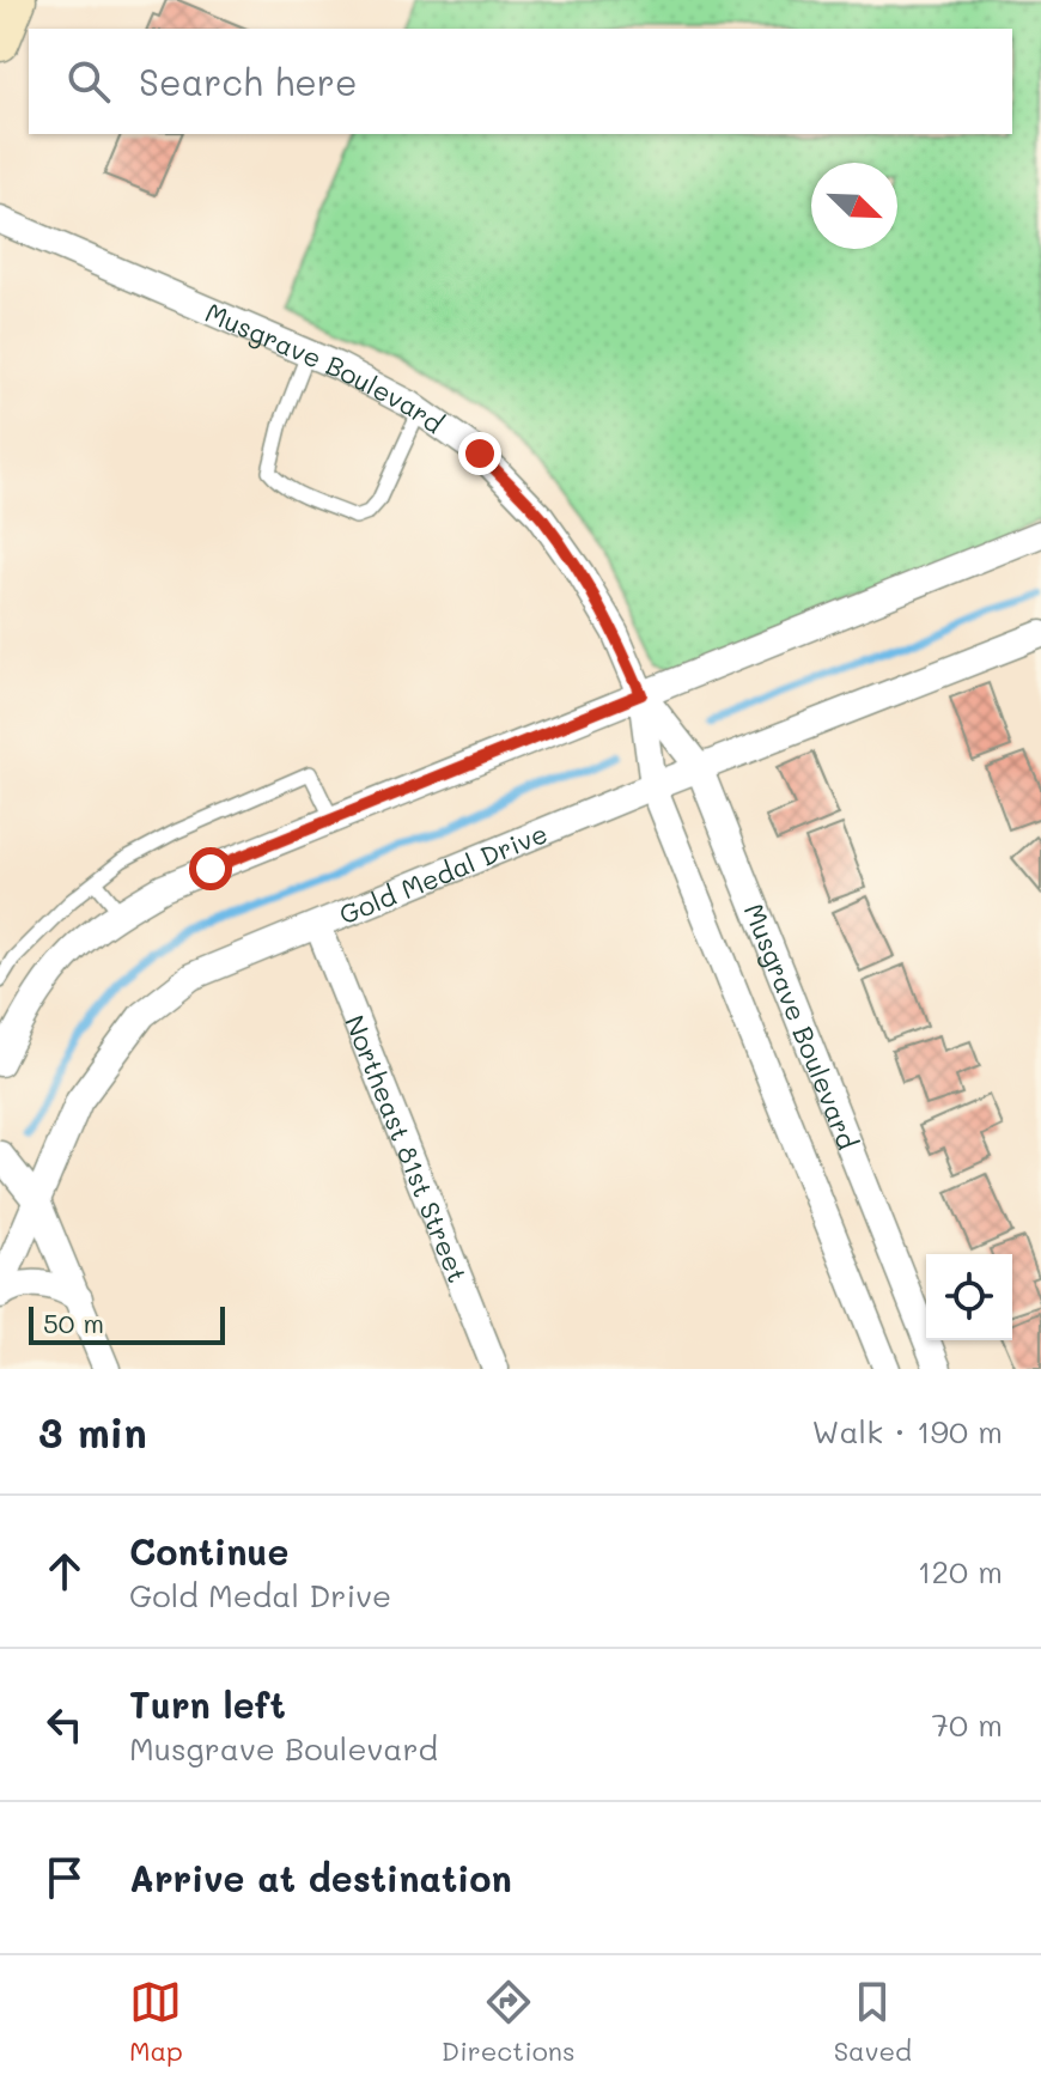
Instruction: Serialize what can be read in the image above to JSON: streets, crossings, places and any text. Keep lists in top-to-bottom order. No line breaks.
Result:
{"streets":{"street":["Musgrave Boulevard","Gold Medal Drive","Northeast 81st Street"]},"crossings":[["Musgrave Boulevard","Gold Medal Drive"],["Gold Medal Drive","Northeast 81st Street"]],"scale_bar":"50 m","north":"bottom right","page":{"search":"Search here","scale":"50 m","heading":["3 min","Walk · 190 m"],"list":[["Continue","Gold Medal Drive","120 m"],["Turn left","Musgrave Boulevard","70 m"],"Arrive at destination"],"nav":["Map","Directions","Saved"]}}
